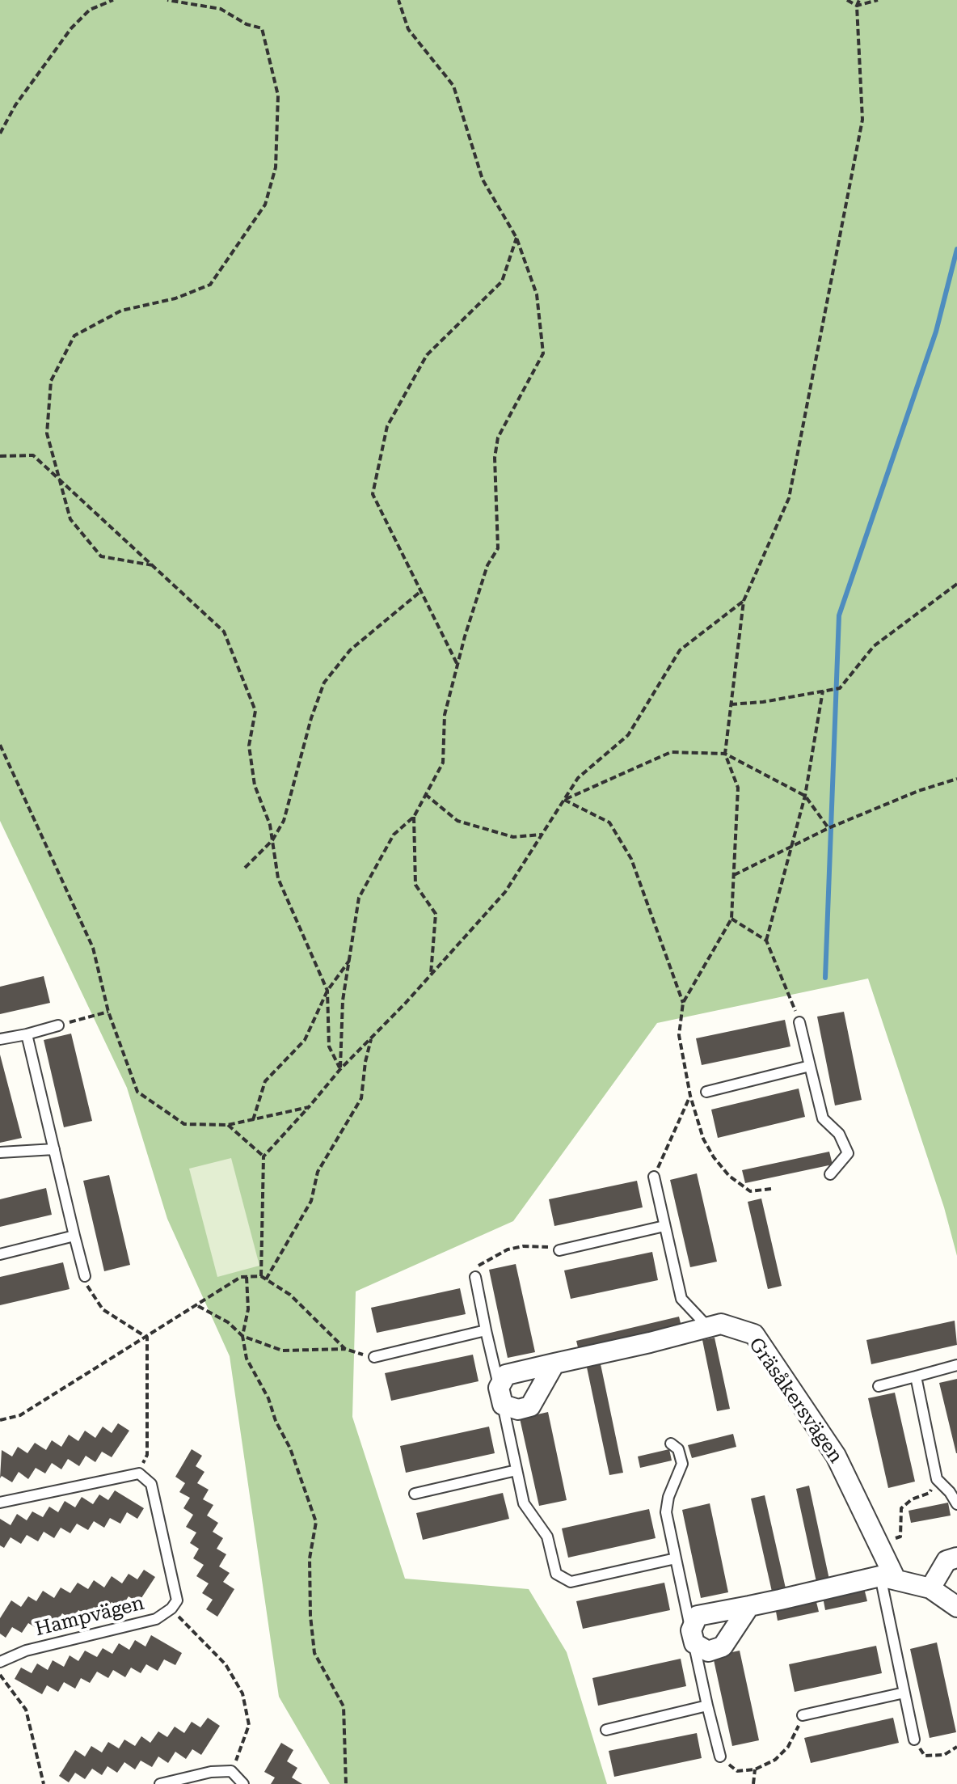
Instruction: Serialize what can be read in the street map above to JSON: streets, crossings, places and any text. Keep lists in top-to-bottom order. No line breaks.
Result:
{"streets":{"street":["Gräsåkersvägen"],"lane":["Hampvägen"]}}
